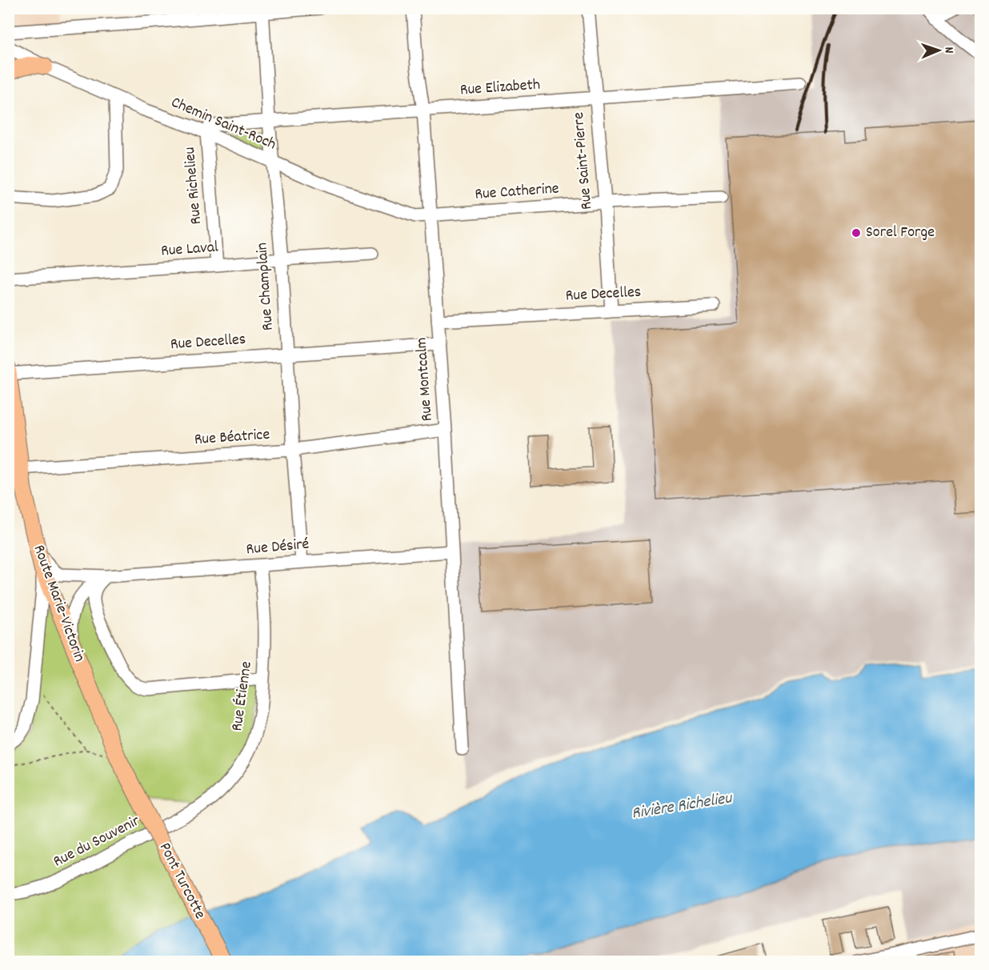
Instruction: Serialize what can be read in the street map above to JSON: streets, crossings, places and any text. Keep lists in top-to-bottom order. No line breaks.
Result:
{"streets":{"main road":["Route Marie-Victorin","Pont Turcotte"],"street":["Rue Elizabeth","Chemin Saint-Roch","Rue Saint-Pierre","Rue Richelieu","Rue Catherine","Rue Laval","Rue Champlain","Rue Decelles","Rue Montcalm","Rue Béatrice","Rue Désiré","Rue Étienne","Rue du Souvenir"]},"crossings":[["Rue Elizabeth","Chemin Saint-Roch"],["Rue Elizabeth","Rue Saint-Pierre"],["Rue Elizabeth","Rue Richelieu"],["Rue Elizabeth","Rue Champlain"],["Rue Elizabeth","Rue Montcalm"],["Chemin Saint-Roch","Rue Richelieu"],["Chemin Saint-Roch","Rue Catherine"],["Chemin Saint-Roch","Rue Champlain"],["Chemin Saint-Roch","Rue Montcalm"],["Rue Saint-Pierre","Rue Catherine"],["Rue Saint-Pierre","Rue Decelles"],["Rue Richelieu","Rue Laval"],["Rue Catherine","Rue Montcalm"],["Rue Laval","Rue Champlain"],["Rue Champlain","Rue Decelles"],["Rue Champlain","Rue Béatrice"],["Rue Champlain","Rue Désiré"],["Rue Decelles","Rue Montcalm"],["Rue Decelles","Route Marie-Victorin"],["Rue Montcalm","Rue Béatrice"],["Rue Montcalm","Rue Désiré"],["Rue Béatrice","Route Marie-Victorin"],["Rue Désiré","Route Marie-Victorin"],["Rue Désiré","Rue Étienne"],["Route Marie-Victorin","Pont Turcotte"],["Rue Étienne","Rue du Souvenir"]],"water":["Rivière Richelieu"],"places":["Sorel Forge"],"north":"right"}
